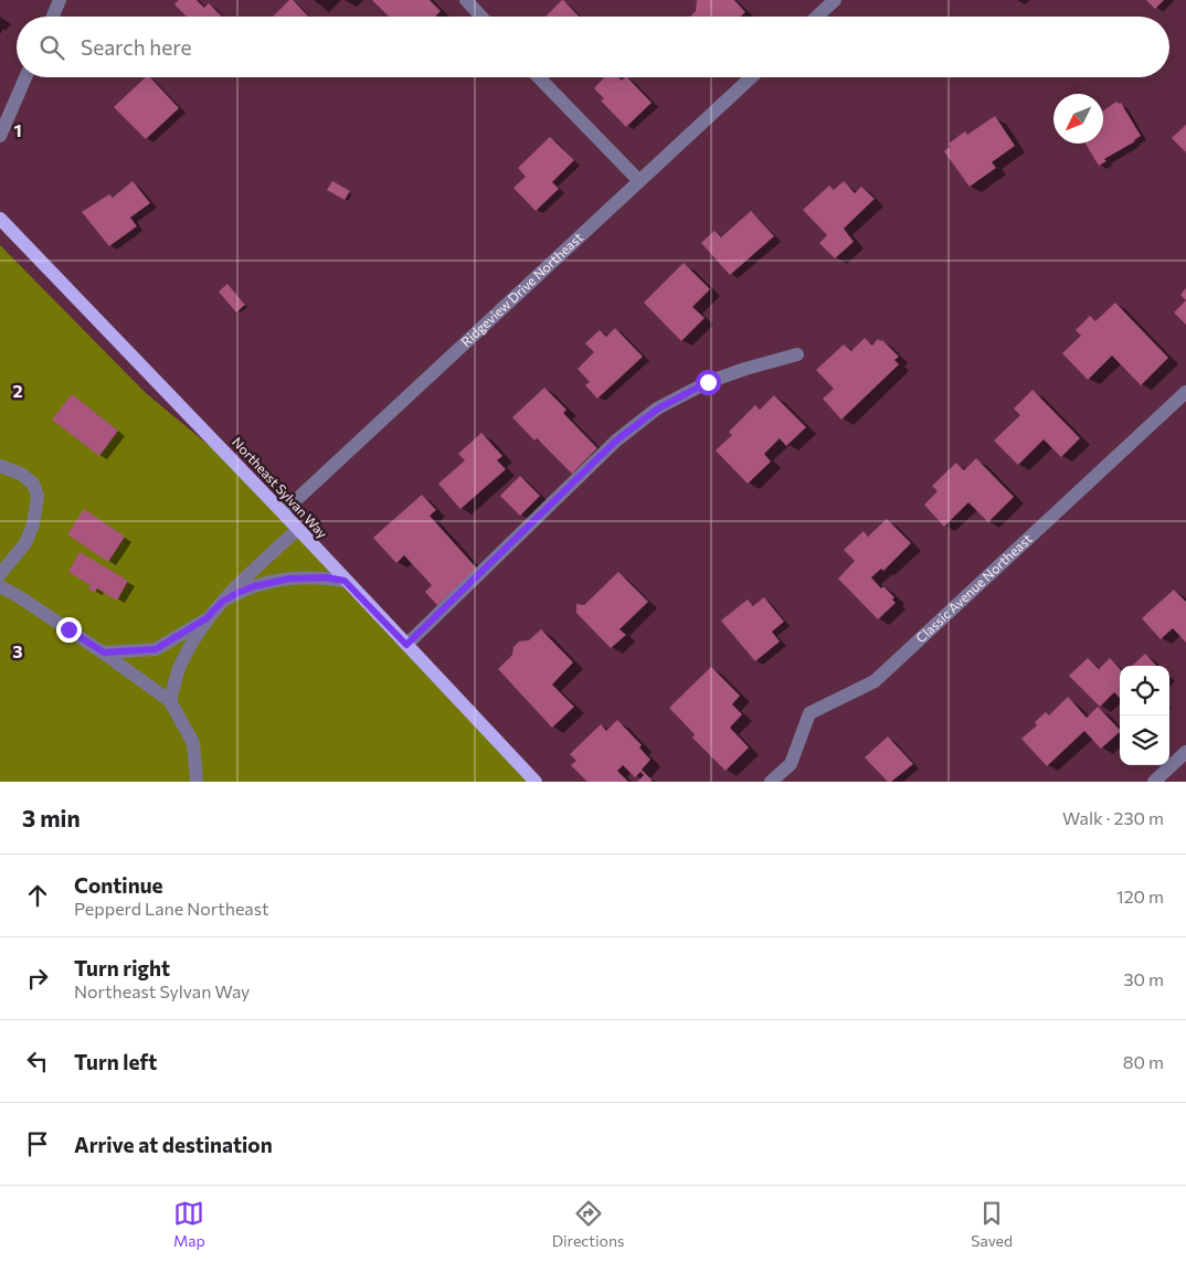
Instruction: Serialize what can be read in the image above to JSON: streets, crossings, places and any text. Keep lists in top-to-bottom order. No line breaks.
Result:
{"streets":{"main road":["Northeast Sylvan Way"],"street":["Ridgeview Drive Northeast","Classic Avenue Northeast"]},"crossings":[["Ridgeview Drive Northeast","Northeast Sylvan Way"]],"north":"bottom left","page":{"search":"Search here","heading":["3 min","Walk · 230 m"],"list":[["Continue","Pepperd Lane Northeast","120 m"],["Turn right","Northeast Sylvan Way","30 m"],["Turn left","80 m"],"Arrive at destination"],"nav":["Map","Directions","Saved"]},"grid":{"rows":["1","2","3"]}}
